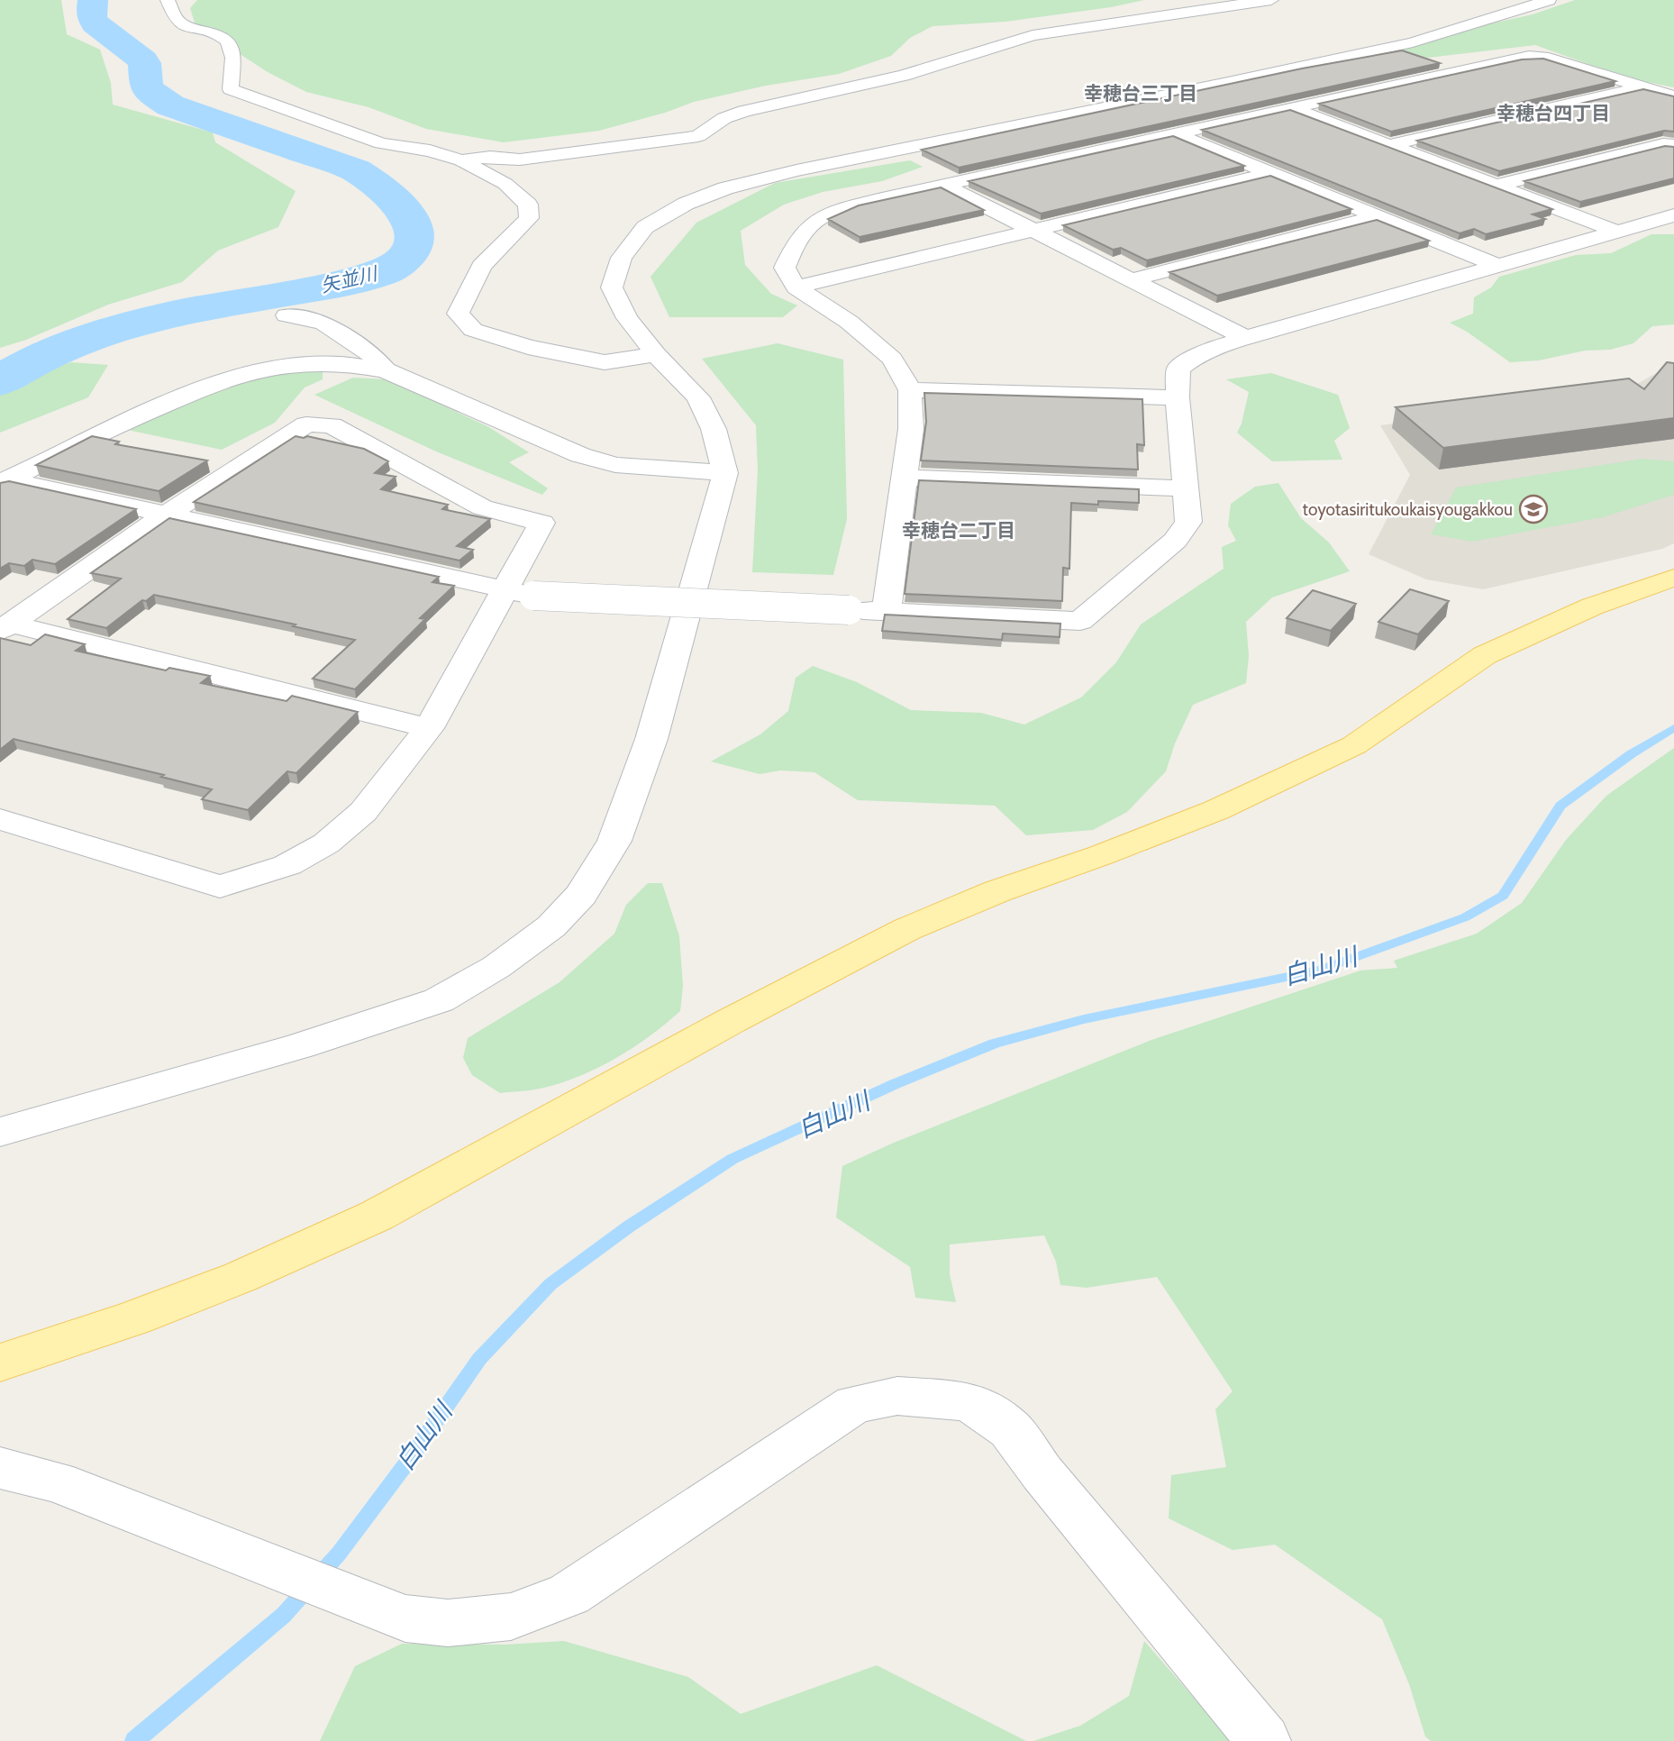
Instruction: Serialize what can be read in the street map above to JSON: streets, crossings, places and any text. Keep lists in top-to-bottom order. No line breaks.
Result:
{"districts":["幸穂台三丁目","幸穂台四丁目","幸穂台二丁目"],"water":["矢並川","白山川"],"places":{"school or university":["toyotasiritukoukaisyougakkou"]}}
